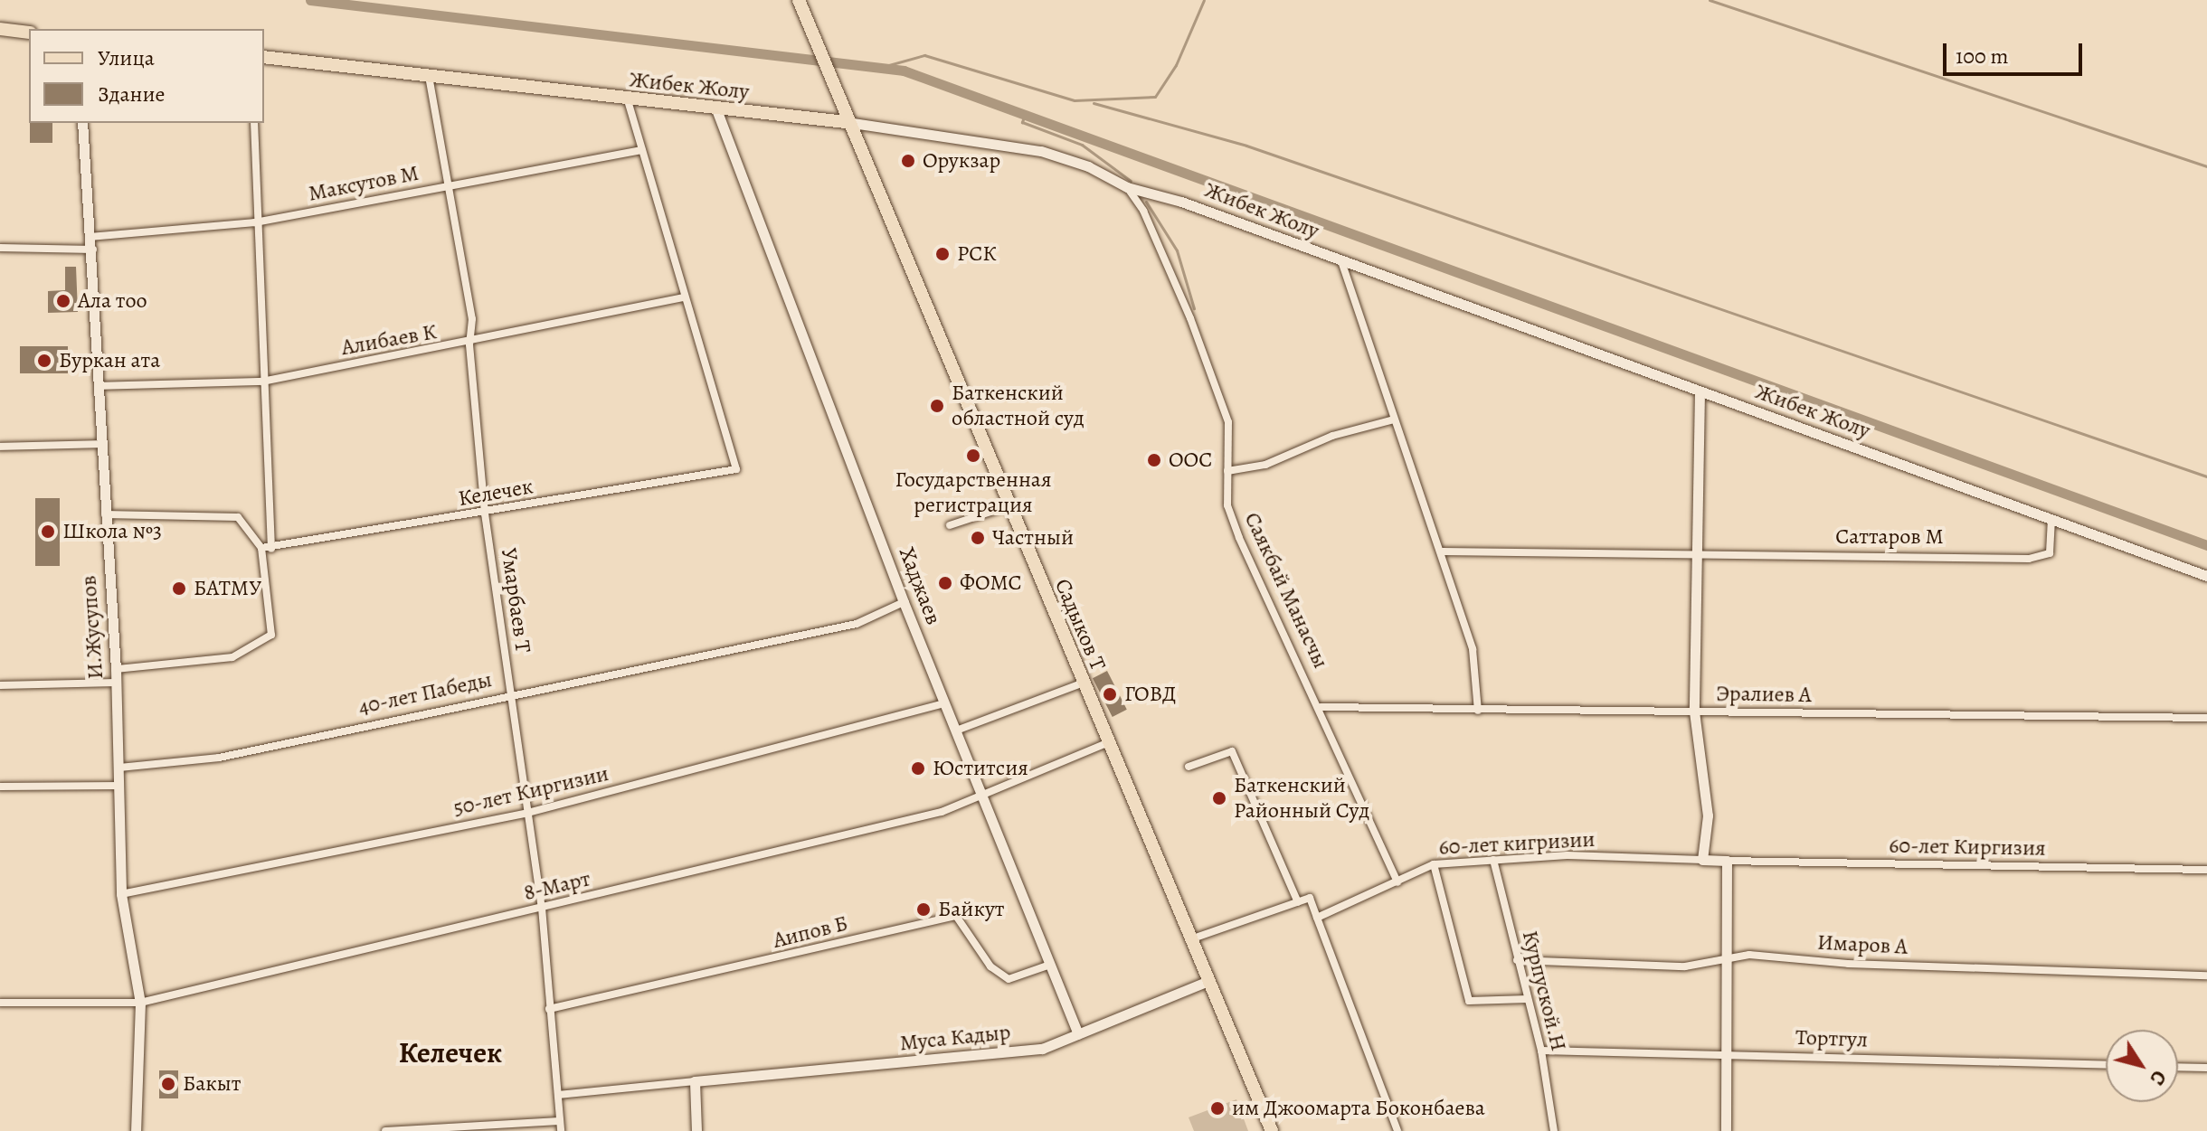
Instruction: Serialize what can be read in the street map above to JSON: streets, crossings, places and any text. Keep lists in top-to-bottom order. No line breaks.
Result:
{"streets":{"main road":["Жибек Жолу","Садыков Т"],"street":["Максутов М","Алибаев К","Келечек","Саттаров М","Хаджаев","Саякбай Манасчы","Умарбаев Т","И.Жусупов","40-лет Пабеды","Эралиев А","50-лет Киргизии","60-лет кигризии","60-лет Киргизия","8-Март","Аипов Б","Имаров А","Курпуской.Н","Муса Кадыр","Тортгул"]},"crossings":[["Жибек Жолу","Саттаров М"],["Жибек Жолу","Хаджаев"],["Жибек Жолу","Саякбай Манасчы"],["Жибек Жолу","Умарбаев Т"],["Жибек Жолу","Садыков Т"],["Максутов М","Умарбаев Т"],["Максутов М","И.Жусупов"],["Алибаев К","Келечек"],["Алибаев К","Умарбаев Т"],["Алибаев К","И.Жусупов"],["Келечек","Умарбаев Т"],["Хаджаев","40-лет Пабеды"],["Хаджаев","50-лет Киргизии"],["Хаджаев","8-Март"],["Хаджаев","Аипов Б"],["Хаджаев","Муса Кадыр"],["Саякбай Манасчы","Эралиев А"],["Саякбай Манасчы","60-лет кигризии"],["Умарбаев Т","40-лет Пабеды"],["Умарбаев Т","50-лет Киргизии"],["Умарбаев Т","8-Март"],["Умарбаев Т","Аипов Б"],["Садыков Т","8-Март"],["Садыков Т","Муса Кадыр"],["И.Жусупов","40-лет Пабеды"],["И.Жусупов","50-лет Киргизии"],["И.Жусупов","8-Март"],["60-лет кигризии","Курпуской.Н"],["Имаров А","Курпуской.Н"],["Курпуской.Н","Тортгул"]],"districts":["Келечек"],"places":["Орукзар","РСК","Ала тоо","Буркан ата","Баткенский областной суд","Государственная регистрация","ООС","Школа №3","Частный","ФОМС","БАТМУ","ГОВД","Юститсия","Баткенский Районный Суд","Байкут","Бакыт","им Джоомарта Боконбаева"],"legend":["Улица","Здание"],"scale_bar":"100 m","north":"bottom right"}
